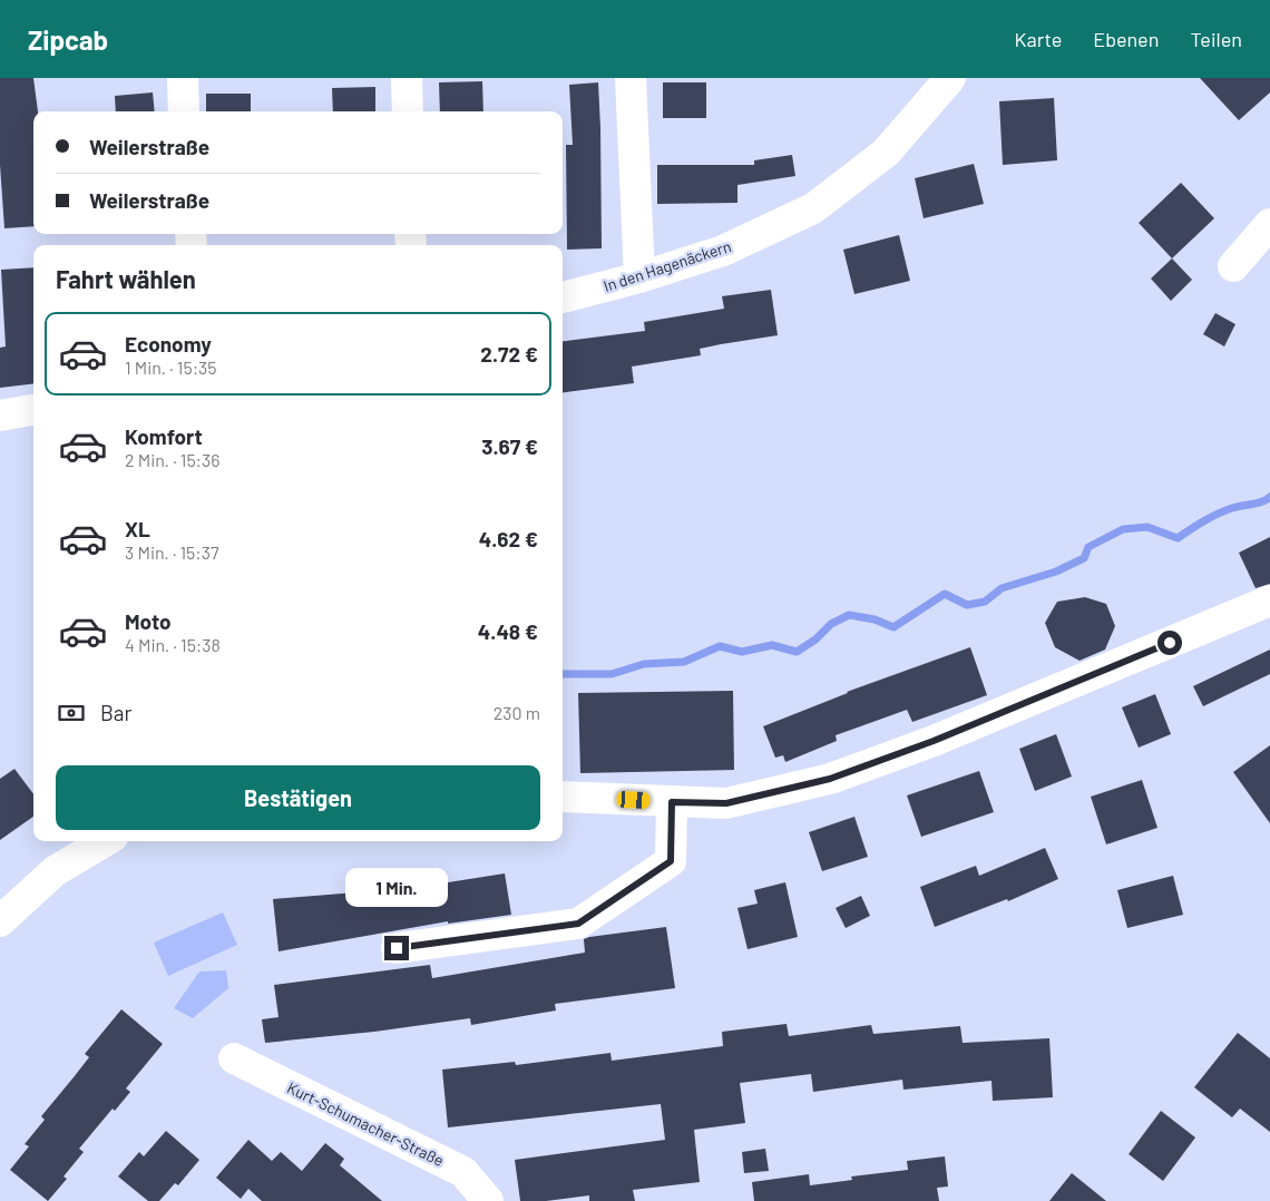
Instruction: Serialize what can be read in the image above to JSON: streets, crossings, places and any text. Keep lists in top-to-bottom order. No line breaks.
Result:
{"streets":{"street":["In den Hagenäckern","Kurt-Schumacher-Straße"]},"page":{"header":"Zipcab","nav":["Karte","Ebenen","Teilen"],"banner":["Weilerstraße","Weilerstraße"],"heading":"Fahrt wählen","list":[{"name":"Economy","note":"1 Min. · 15:35","value":"2.72 €"},{"name":"Komfort","note":"2 Min. · 15:36","value":"3.67 €"},{"name":"XL","note":"3 Min. · 15:37","value":"4.62 €"},{"name":"Moto","note":"4 Min. · 15:38","value":"4.48 €"}],"pay":["Bar","230 m"],"buttons":"Bestätigen","bubble":"1 Min."}}
